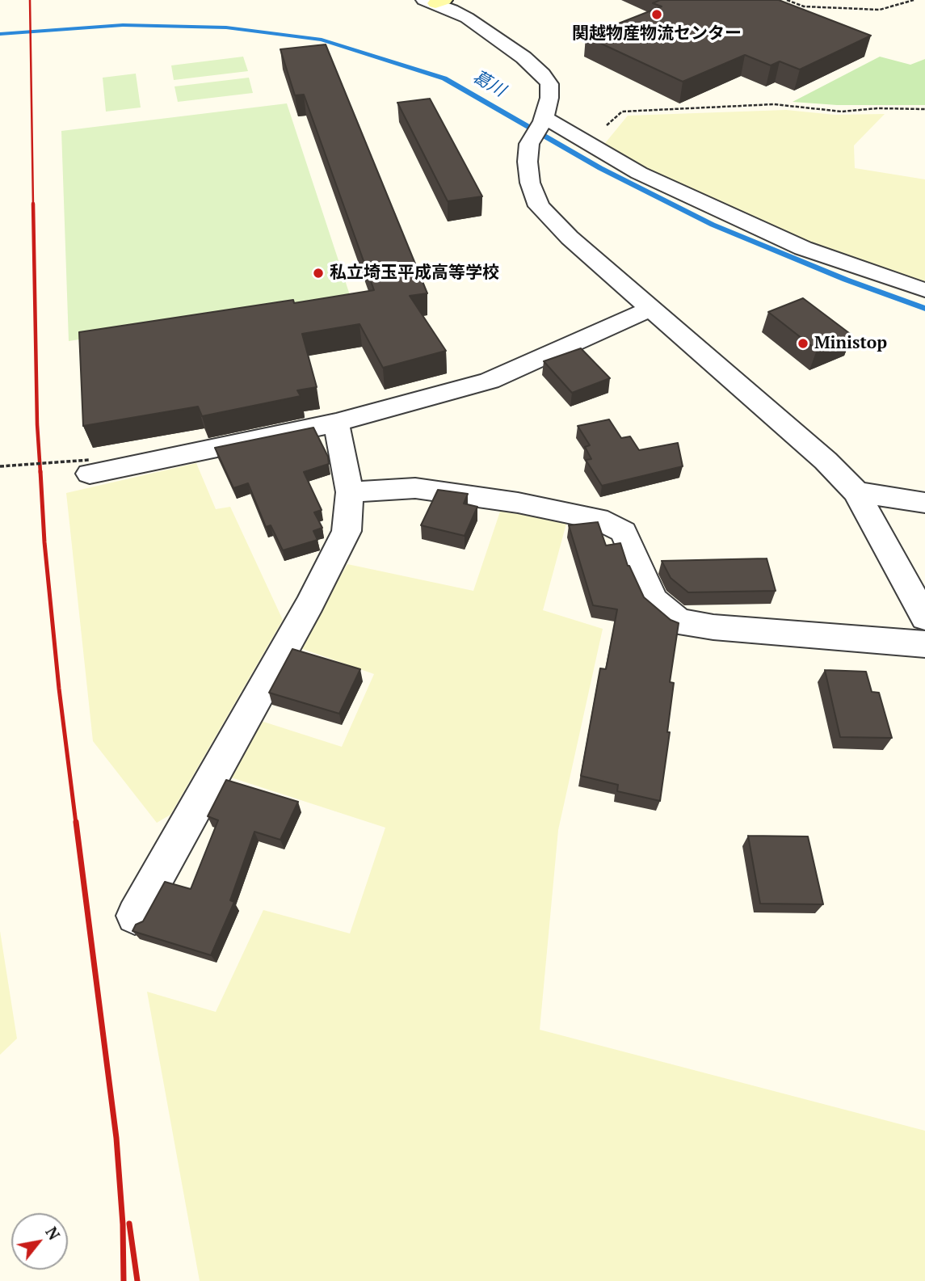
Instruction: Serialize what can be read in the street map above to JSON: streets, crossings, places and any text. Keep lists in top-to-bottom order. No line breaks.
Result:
{"water":["葛川"],"places":["関越物産物流センター","私立埼玉平成高等学校","Ministop"],"north":"top right"}
